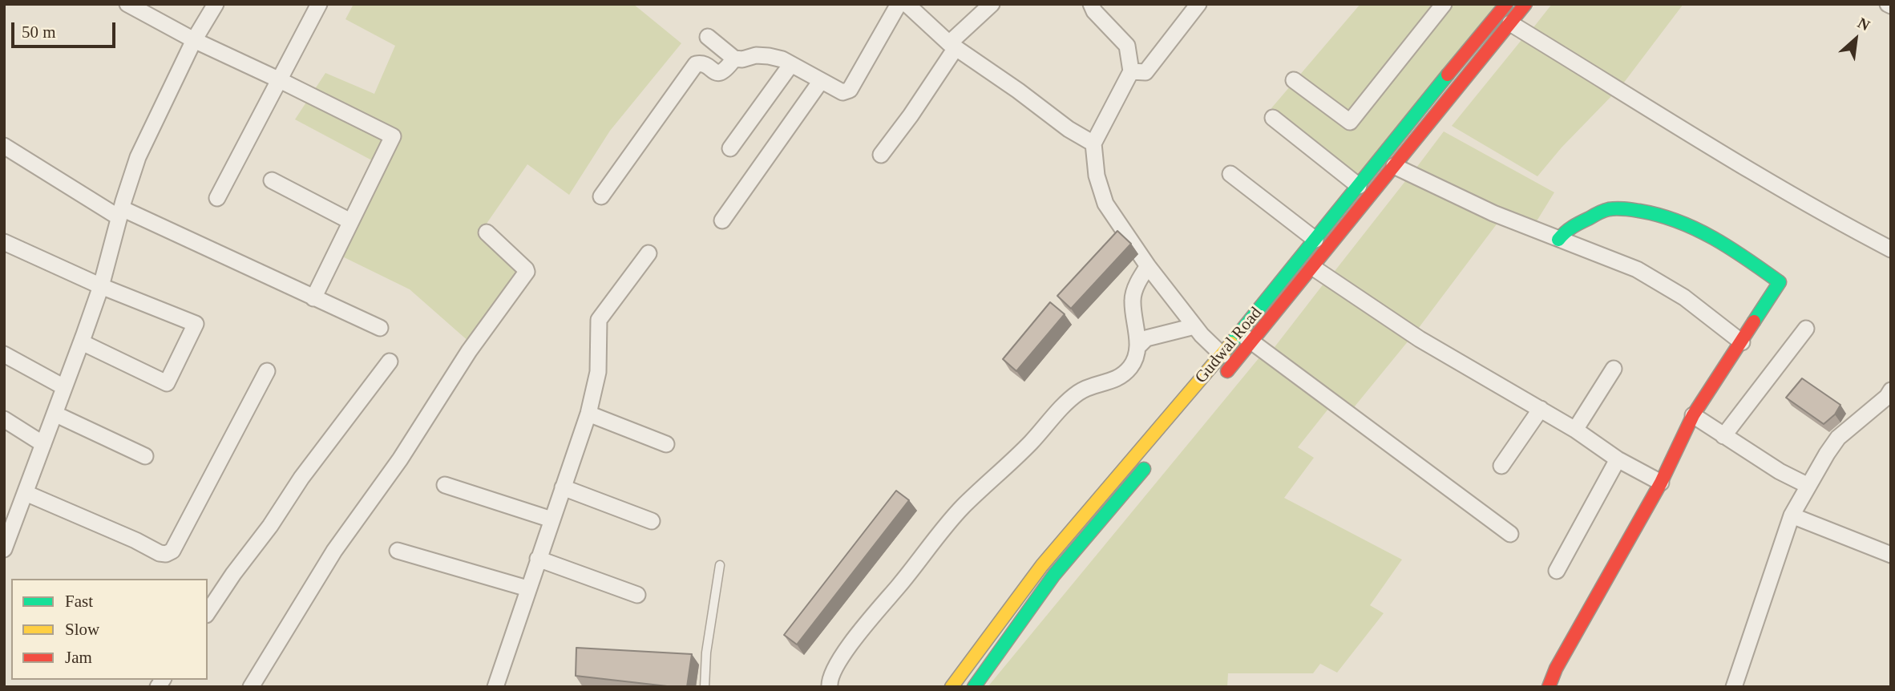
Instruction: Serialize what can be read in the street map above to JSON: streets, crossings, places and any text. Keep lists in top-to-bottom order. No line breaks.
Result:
{"streets":{"main road":["Gudwal Road"]},"legend":["Fast","Slow","Jam"],"scale_bar":"50 m","north":"top right"}
